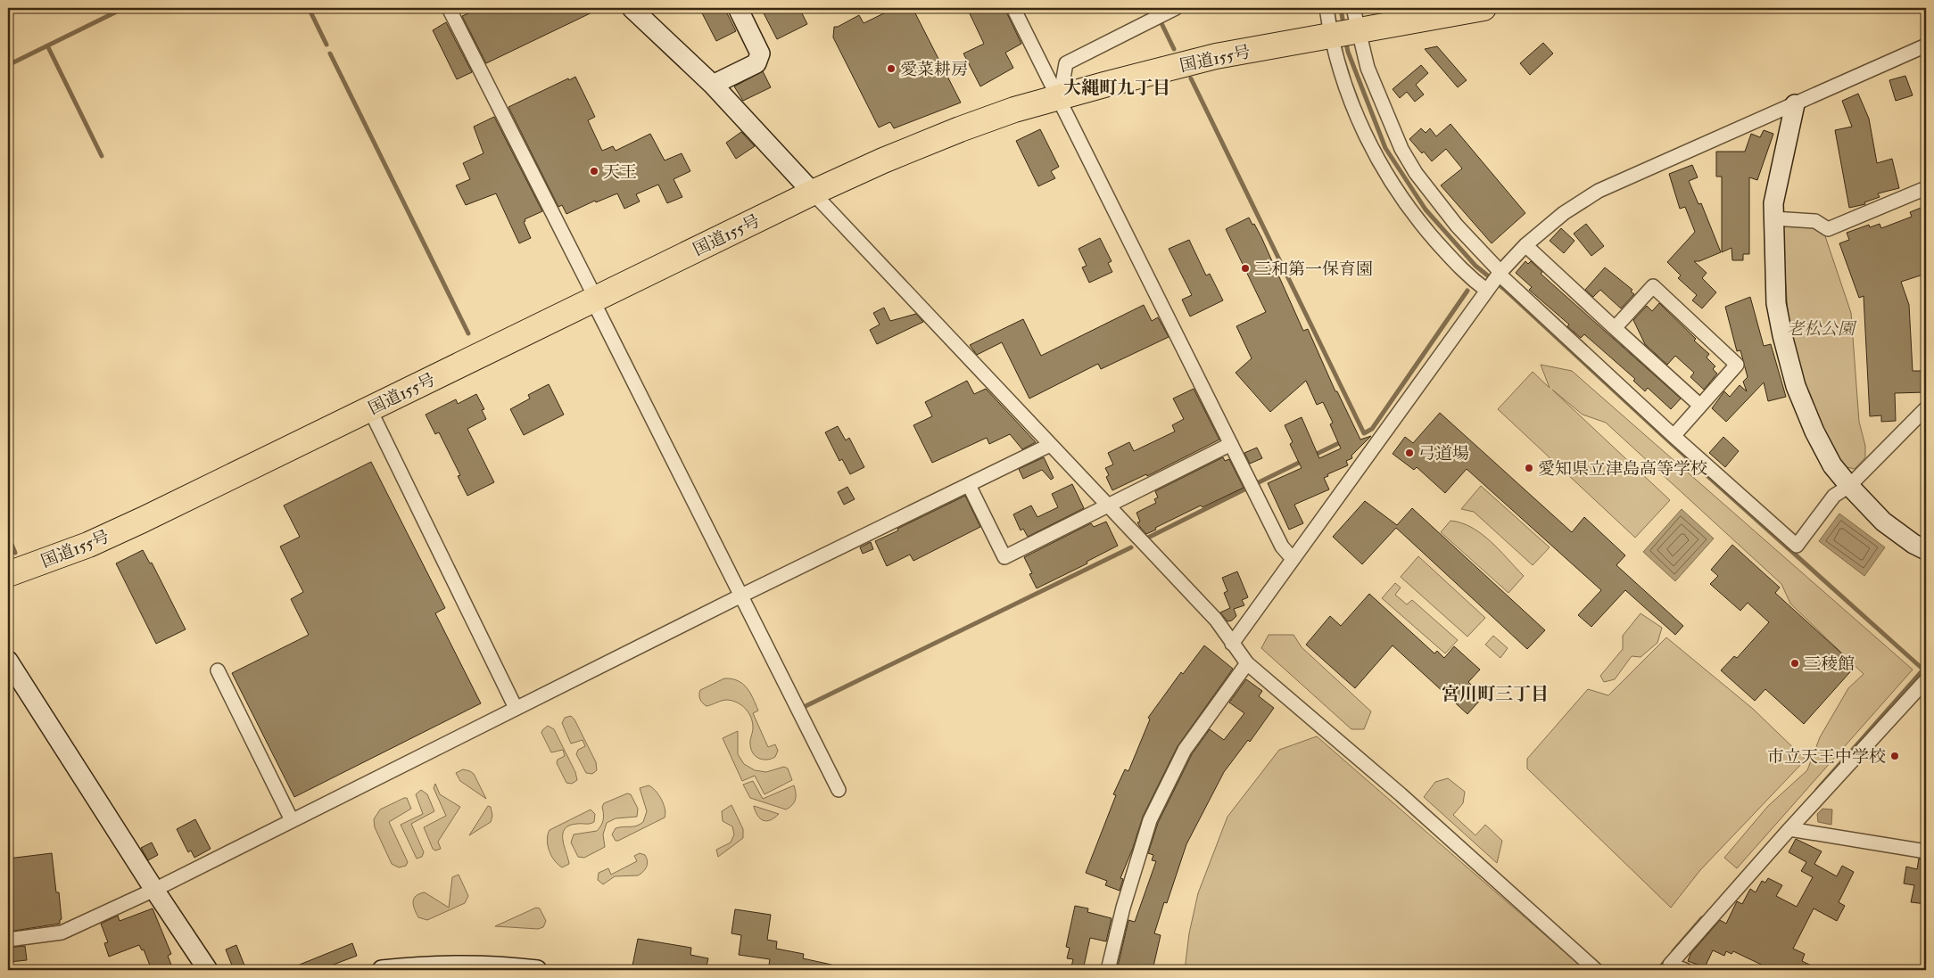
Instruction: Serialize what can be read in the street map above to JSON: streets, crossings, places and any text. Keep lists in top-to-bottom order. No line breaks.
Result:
{"streets":{"highway":["国道155号"]},"districts":["大縄町九丁目","宮川町三丁目"],"parks":["老松公園"],"places":["愛菜耕房","天王","三和第一保育園","弓道場","愛知県立津島高等学校","三稜館","市立天王中学校"]}
